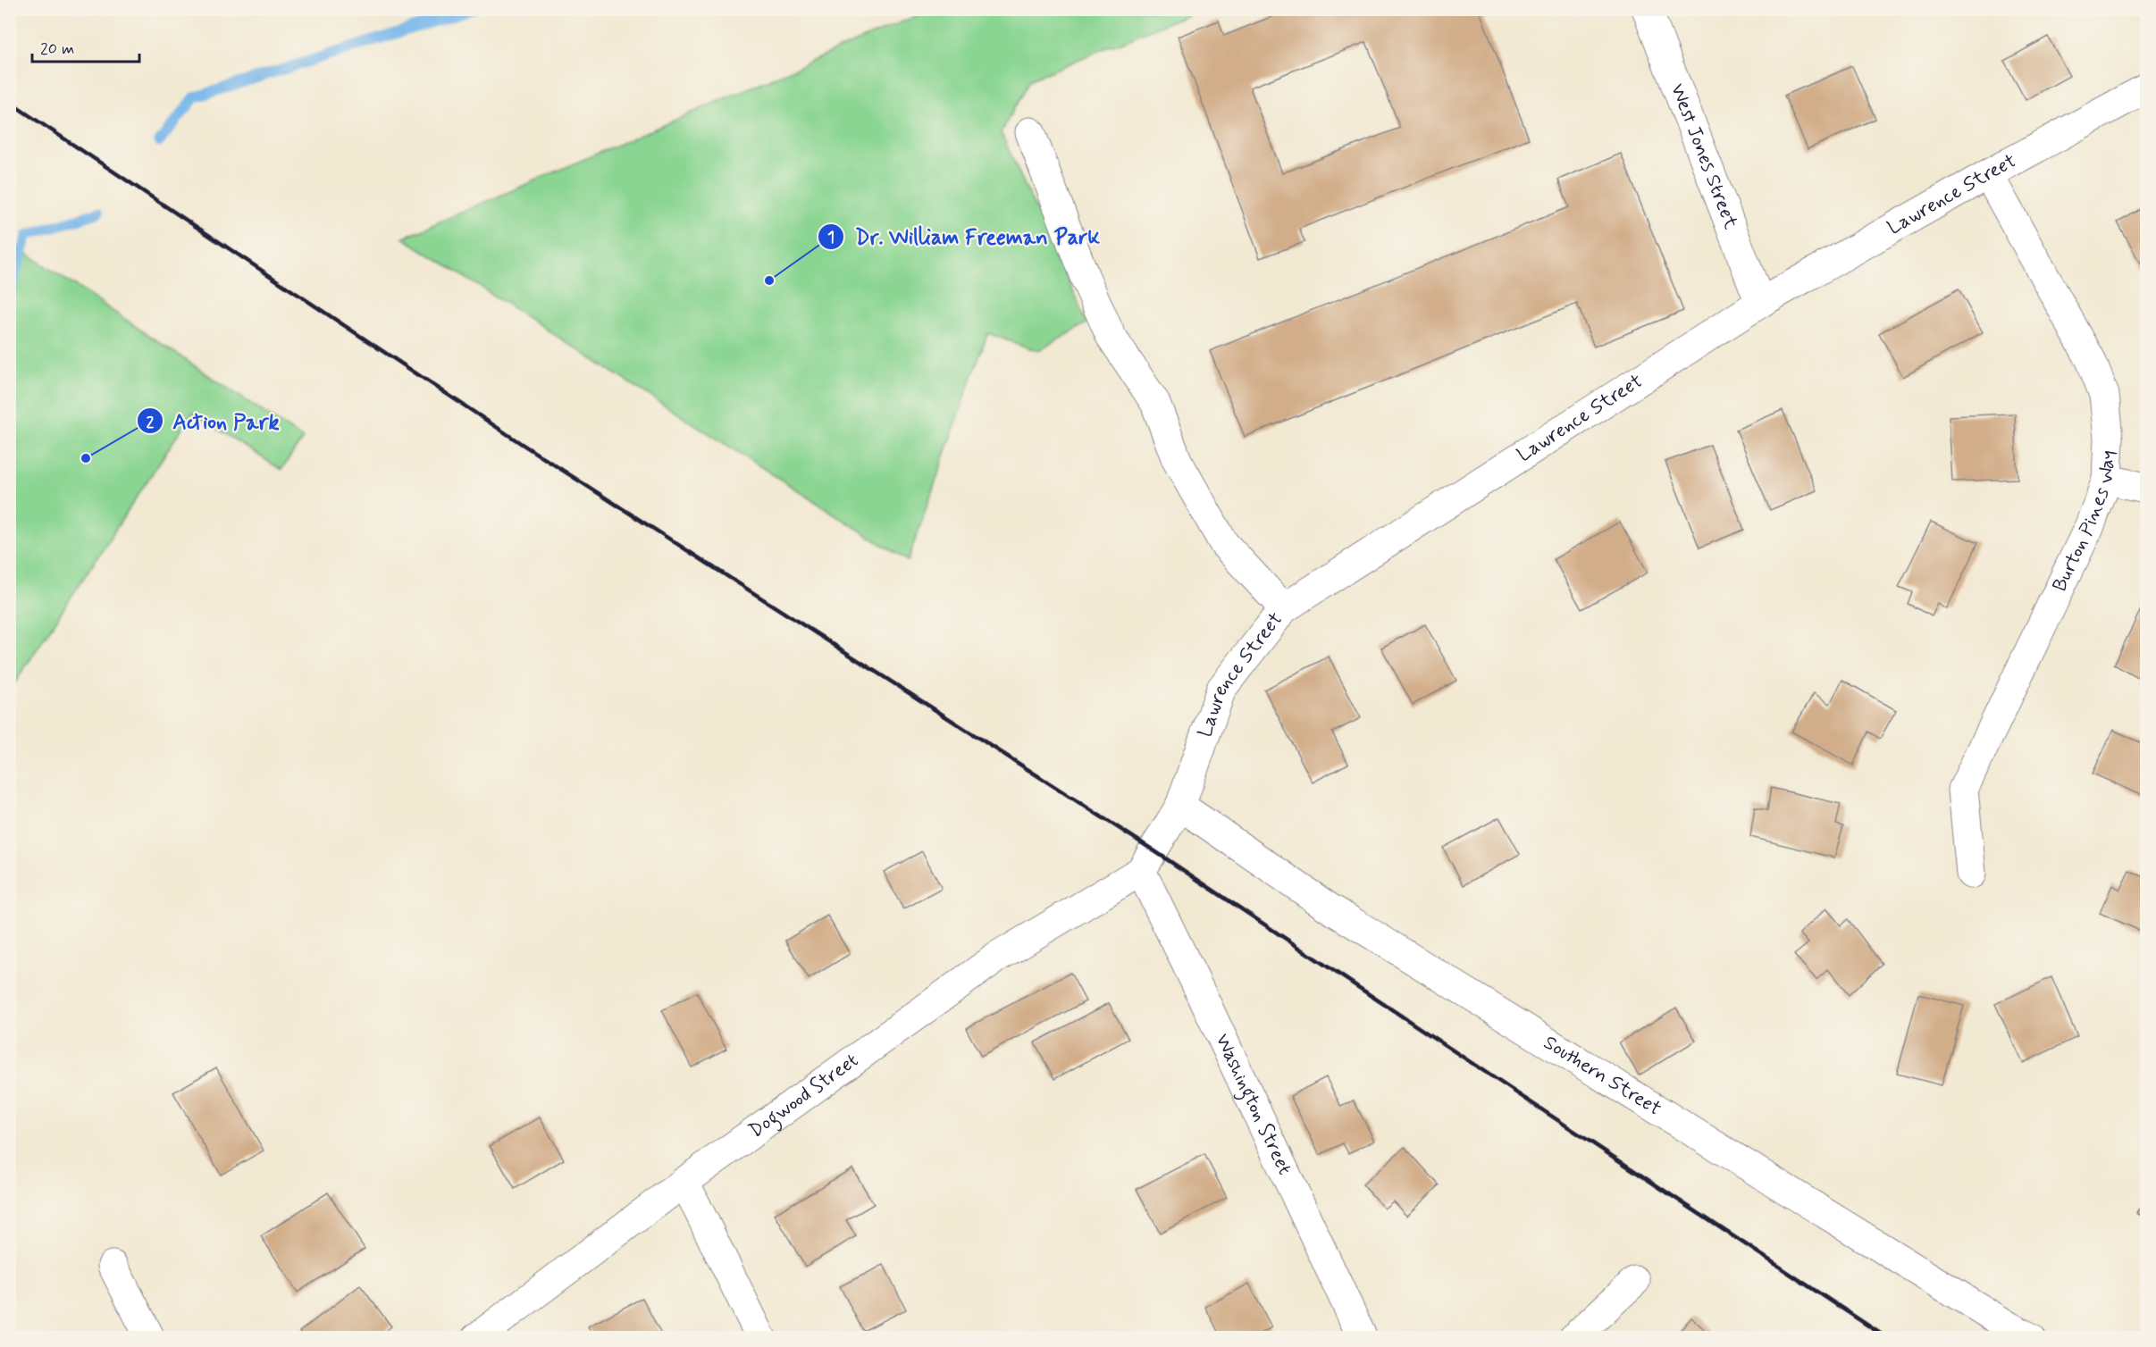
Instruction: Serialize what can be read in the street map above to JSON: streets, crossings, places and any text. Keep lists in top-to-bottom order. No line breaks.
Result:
{"streets":{"street":["West Jones Street","Lawrence Street","Burton Pines Way","Southern Street","Dogwood Street","Washington Street"]},"crossings":[["West Jones Street","Lawrence Street"],["Lawrence Street","Burton Pines Way"],["Lawrence Street","Southern Street"],["Lawrence Street","Dogwood Street"],["Lawrence Street","Washington Street"],["Dogwood Street","Washington Street"]],"places":["Dr. William Freeman Park","Action Park"],"scale_bar":"20 m"}
